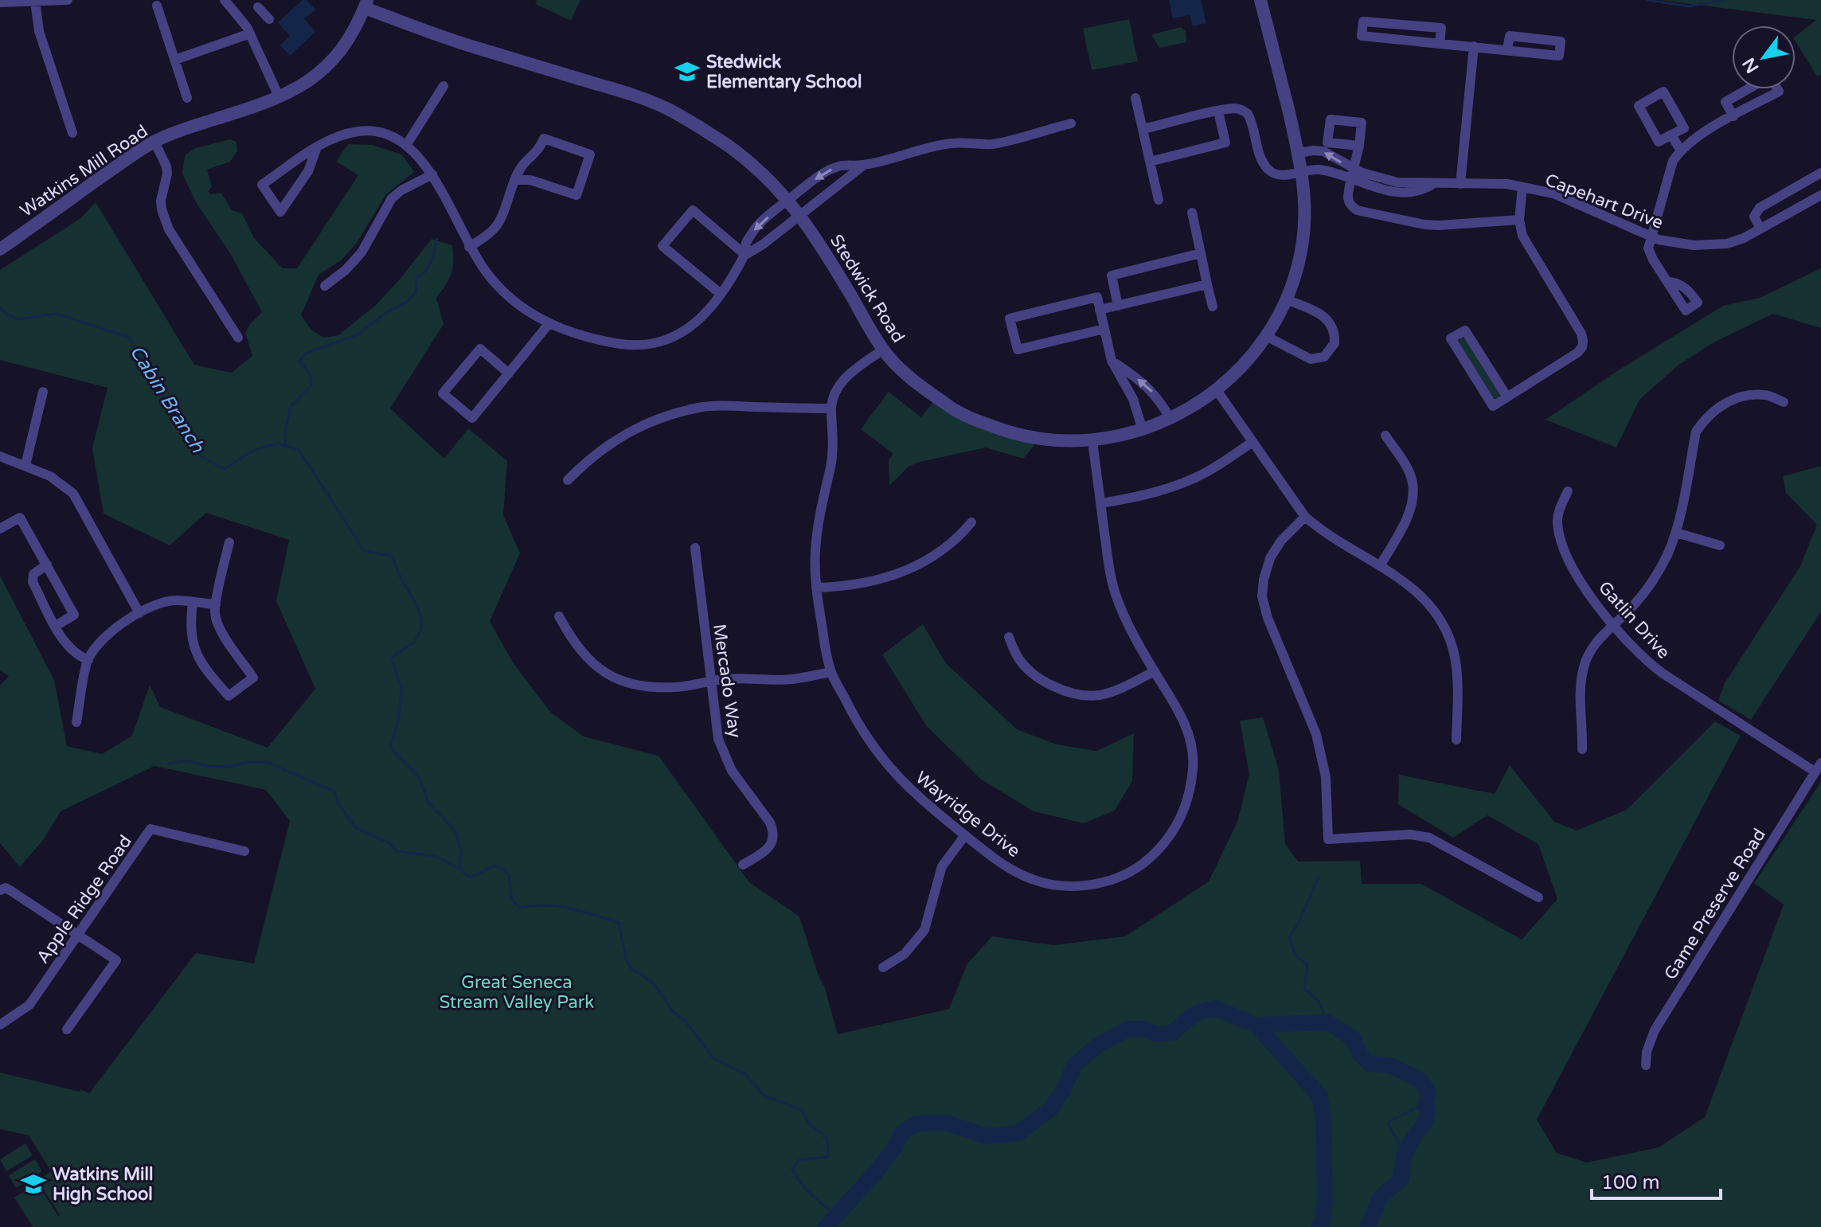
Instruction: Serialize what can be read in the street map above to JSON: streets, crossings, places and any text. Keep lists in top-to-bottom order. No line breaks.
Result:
{"streets":{"street":["Watkins Mill Road","Capehart Drive","Stedwick Road","Gatlin Drive","Mercado Way","Wayridge Drive","Apple Ridge Road","Game Preserve Road"]},"crossings":[["Watkins Mill Road","Stedwick Road"],["Capehart Drive","Stedwick Road"],["Stedwick Road","Wayridge Drive"],["Gatlin Drive","Game Preserve Road"]],"water":["Cabin Branch"],"parks":["Great Seneca Stream Valley Park"],"places":{"school or university":["Stedwick Elementary School","Watkins Mill High School"]},"scale_bar":"100 m","north":"bottom left"}
